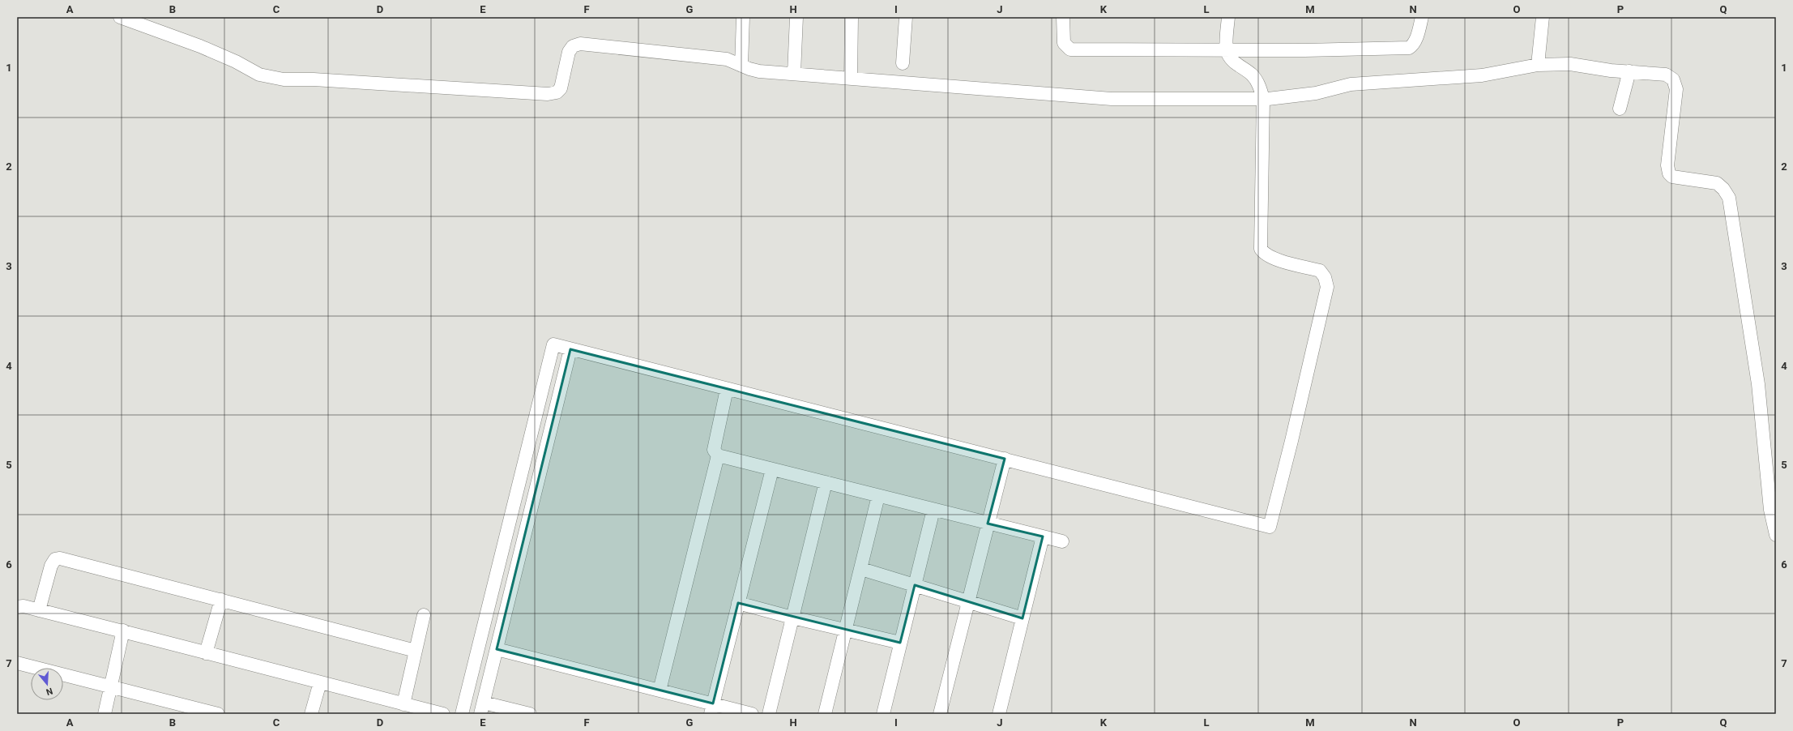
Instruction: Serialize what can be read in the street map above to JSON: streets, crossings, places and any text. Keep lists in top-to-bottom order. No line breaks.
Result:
{"north":"bottom","grid":{"columns":["A","B","C","D","E","F","G","H","I","J","K","L","M","N","O","P","Q"],"rows":["1","2","3","4","5","6","7"]}}
